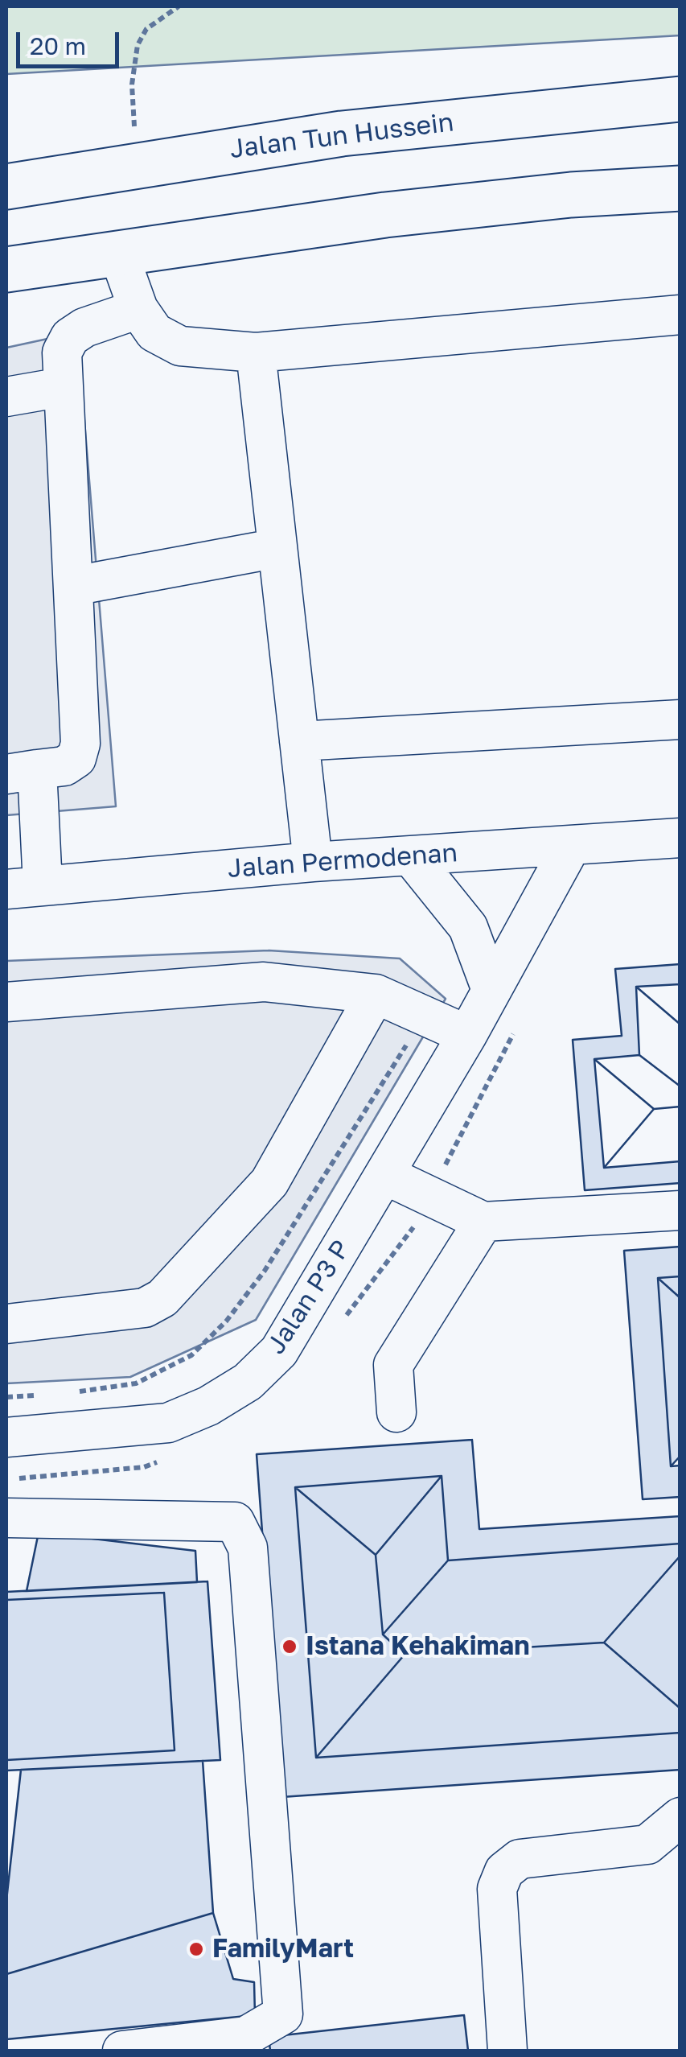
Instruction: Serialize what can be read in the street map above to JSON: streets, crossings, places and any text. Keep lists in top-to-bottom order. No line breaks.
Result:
{"streets":{"main road":["Jalan Tun Hussein"],"street":["Jalan Permodenan","Jalan P3 P"]},"crossings":[["Jalan Permodenan","Jalan P3 P"]],"places":["Istana Kehakiman","FamilyMart"],"scale_bar":"20 m"}
